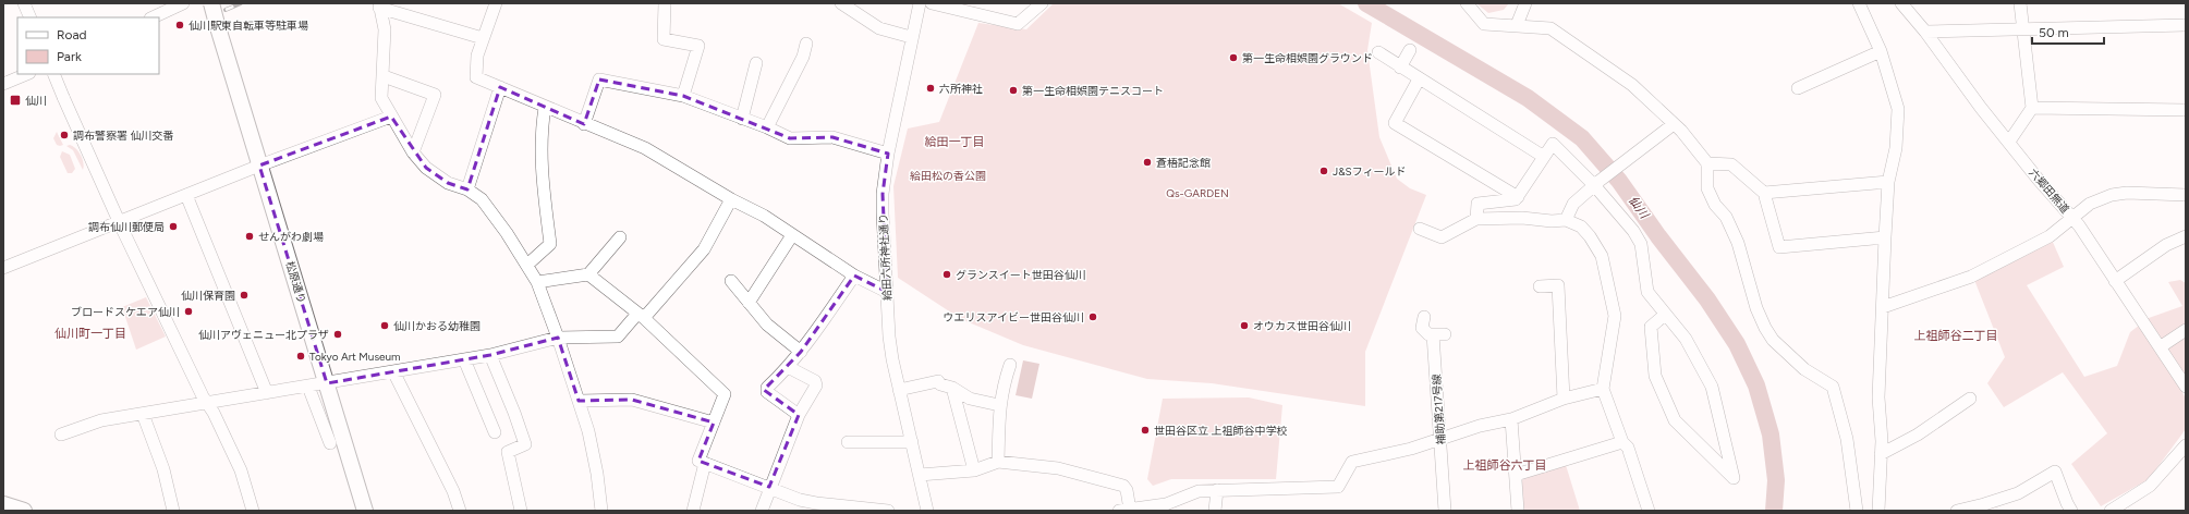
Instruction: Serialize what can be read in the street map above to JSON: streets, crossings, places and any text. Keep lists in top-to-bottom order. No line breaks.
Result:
{"streets":{"main road":["松原通り"],"street":["六郷田無道","給田六所神社通り","補助第217号線"]},"districts":["給田一丁目","仙川町一丁目","上祖師谷二丁目","上祖師谷六丁目"],"water":["仙川"],"parks":["給田松の香公園","Qs-GARDEN"],"places":{"other":["仙川駅東自転車等駐車場","第一生命相娯園グラウンド","六所神社","第一生命相娯園テニスコート","調布警察署 仙川交番","蒼梧記念館","J&Sフィールド","調布仙川郵便局","せんがわ劇場","グランスイート世田谷仙川","仙川保育園","ブロードスケエア仙川","ウエリスアイビー世田谷仙川","仙川かおる幼稚園","オウカス世田谷仙川","仙川アヴェニュー北プラザ","Tokyo Art Museum","世田谷区立 上祖師谷中学校"],"transit":["仙川"]},"legend":["Road","Park"],"scale_bar":"50 m"}
